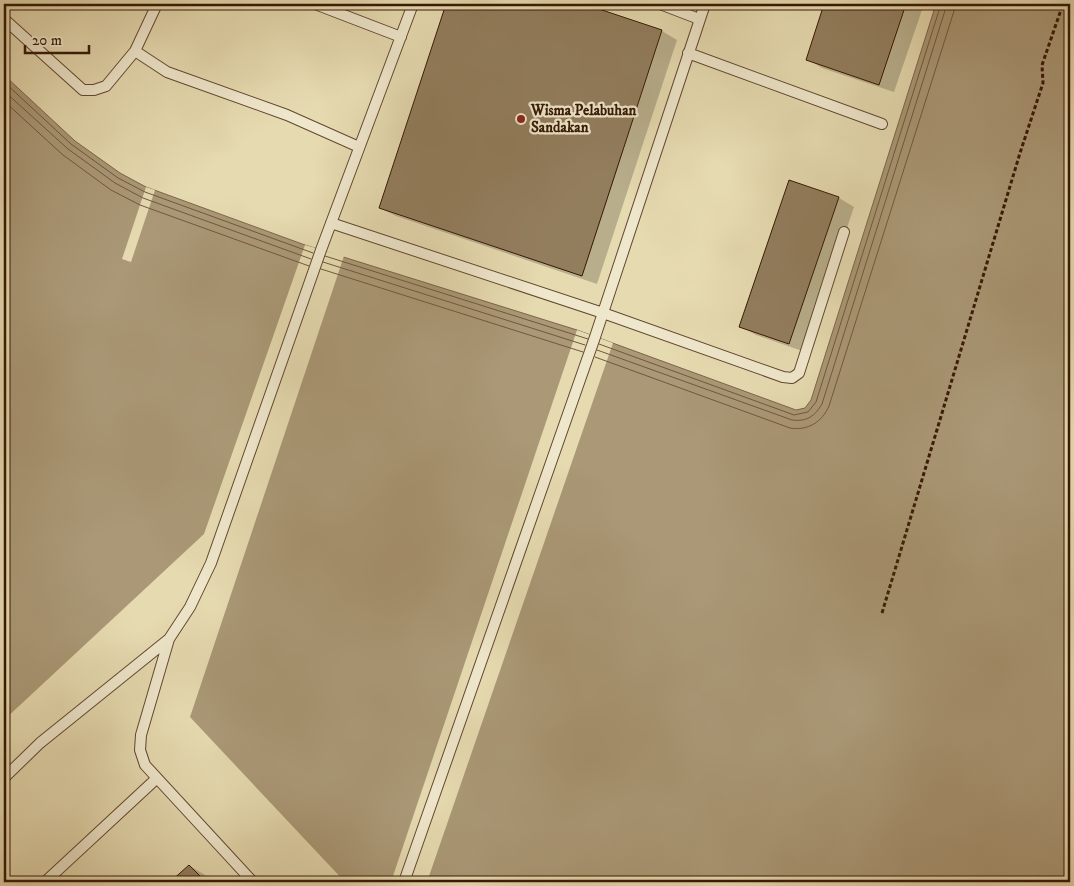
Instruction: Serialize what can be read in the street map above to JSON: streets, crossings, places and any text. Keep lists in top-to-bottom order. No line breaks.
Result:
{"places":["Wisma Pelabuhan Sandakan"],"scale_bar":"20 m"}
